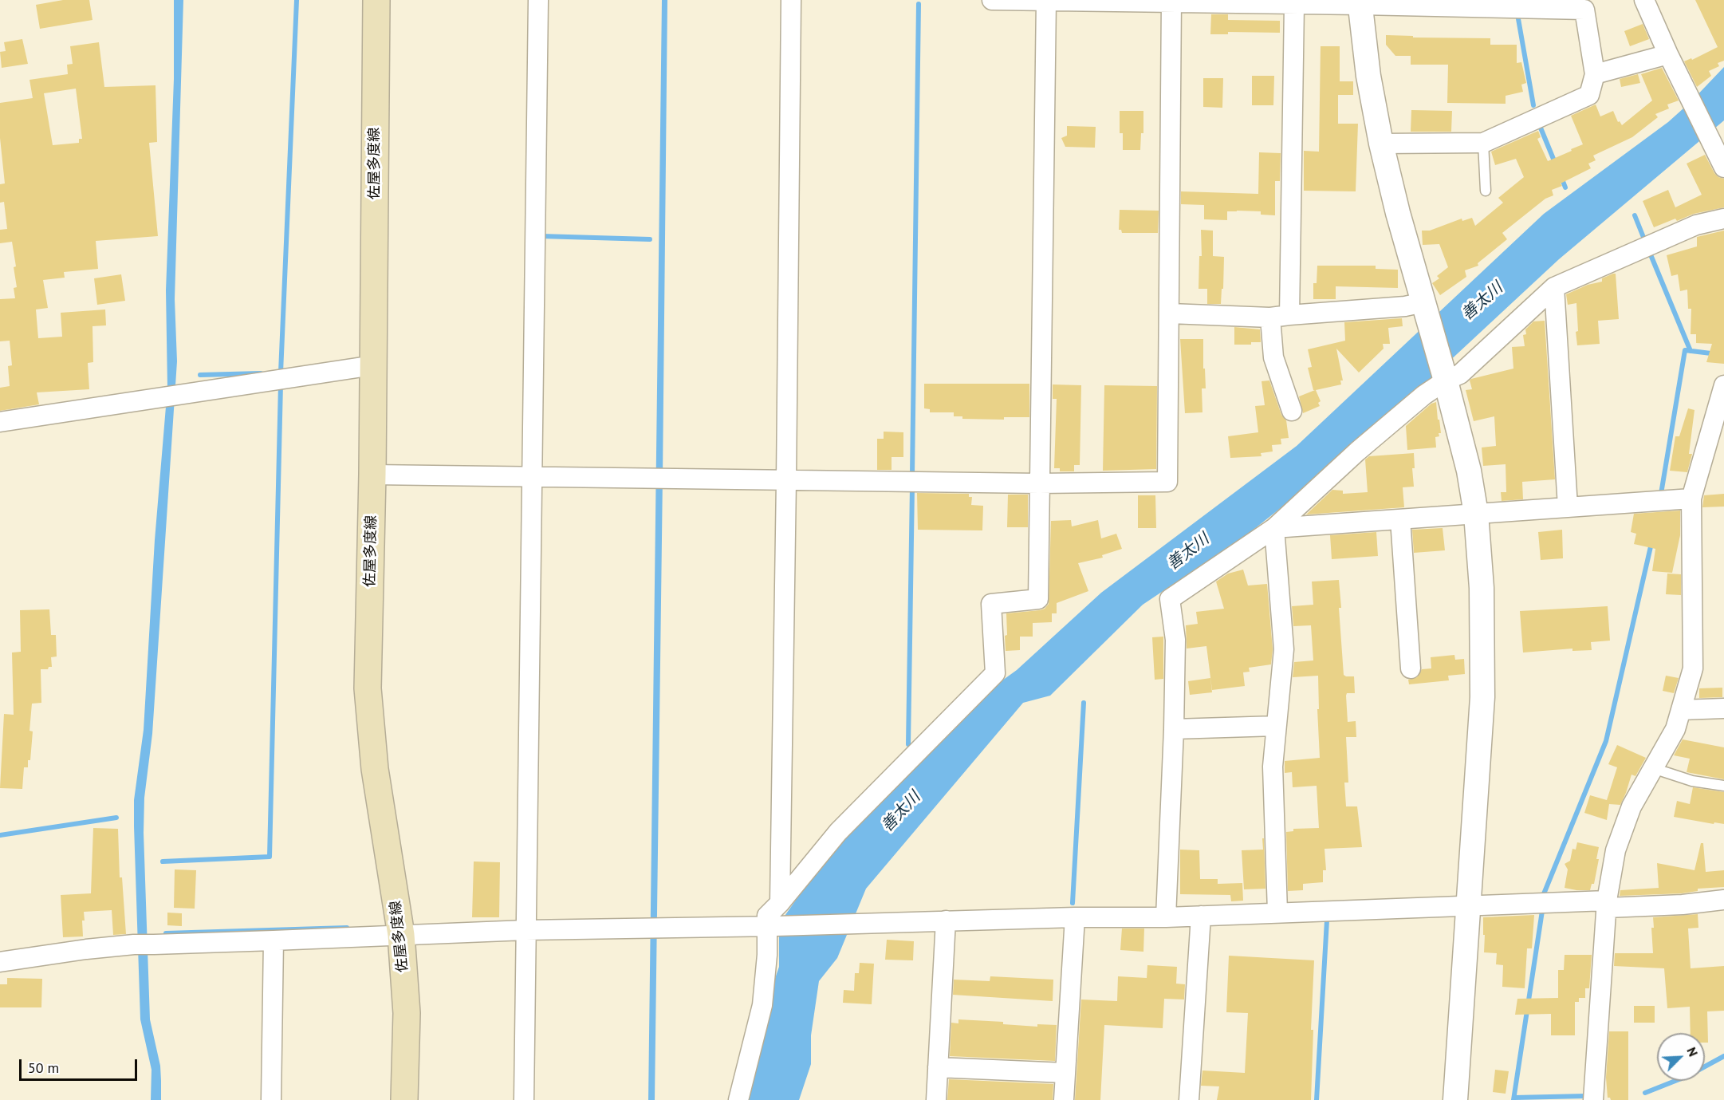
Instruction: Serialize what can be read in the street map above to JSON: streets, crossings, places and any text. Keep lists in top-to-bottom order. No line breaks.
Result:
{"streets":{"main road":["佐屋多度線"]},"water":["善太川"],"scale_bar":"50 m","north":"top right"}
